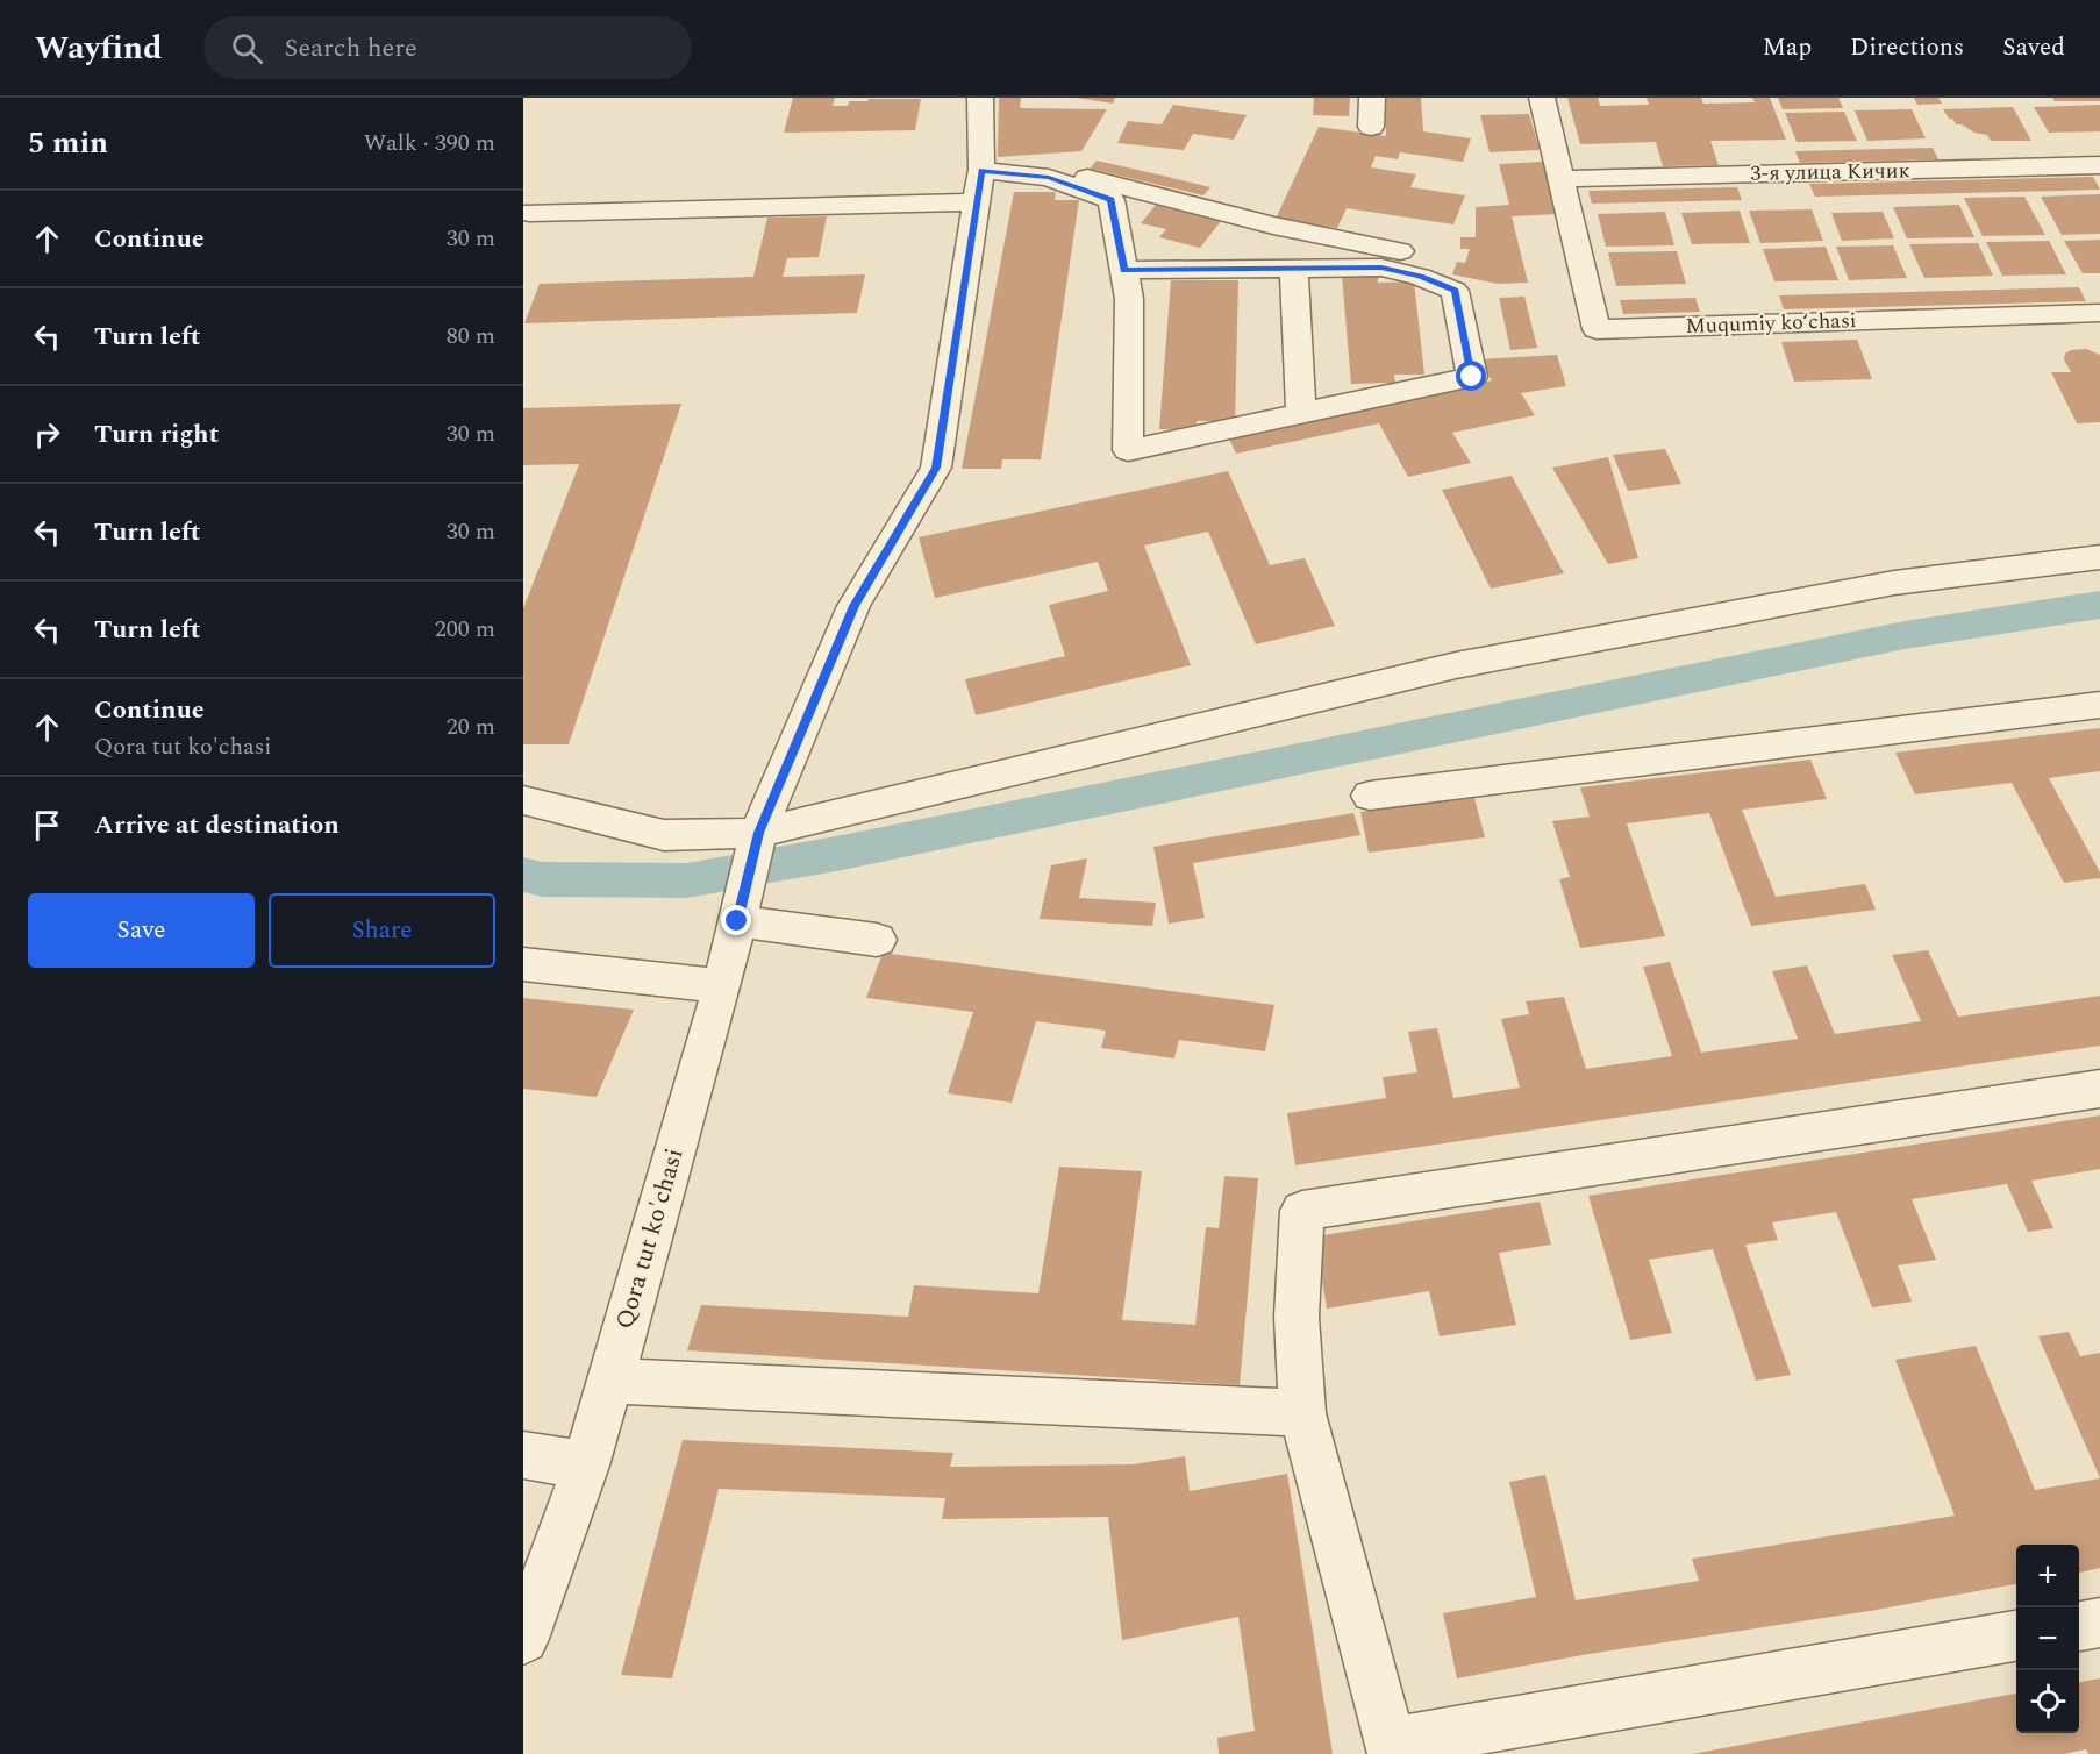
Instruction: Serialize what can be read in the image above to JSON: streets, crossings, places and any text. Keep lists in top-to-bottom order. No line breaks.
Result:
{"streets":{"street":["3-я улица Кичик","Muqumiy koʻchasi","Qora tut ko'chasi"]},"crossings":[["3-я улица Кичик","Muqumiy koʻchasi"]],"page":{"header":"Wayfind","search":"Search here","nav":["Map","Directions","Saved"],"heading":["5 min","Walk · 390 m"],"list":[["Continue","30 m"],["Turn left","80 m"],["Turn right","30 m"],["Turn left","30 m"],["Turn left","200 m"],["Continue","Qora tut ko'chasi","20 m"],"Arrive at destination"],"buttons":["Save","Share"],"map_buttons":["+","−"]}}
